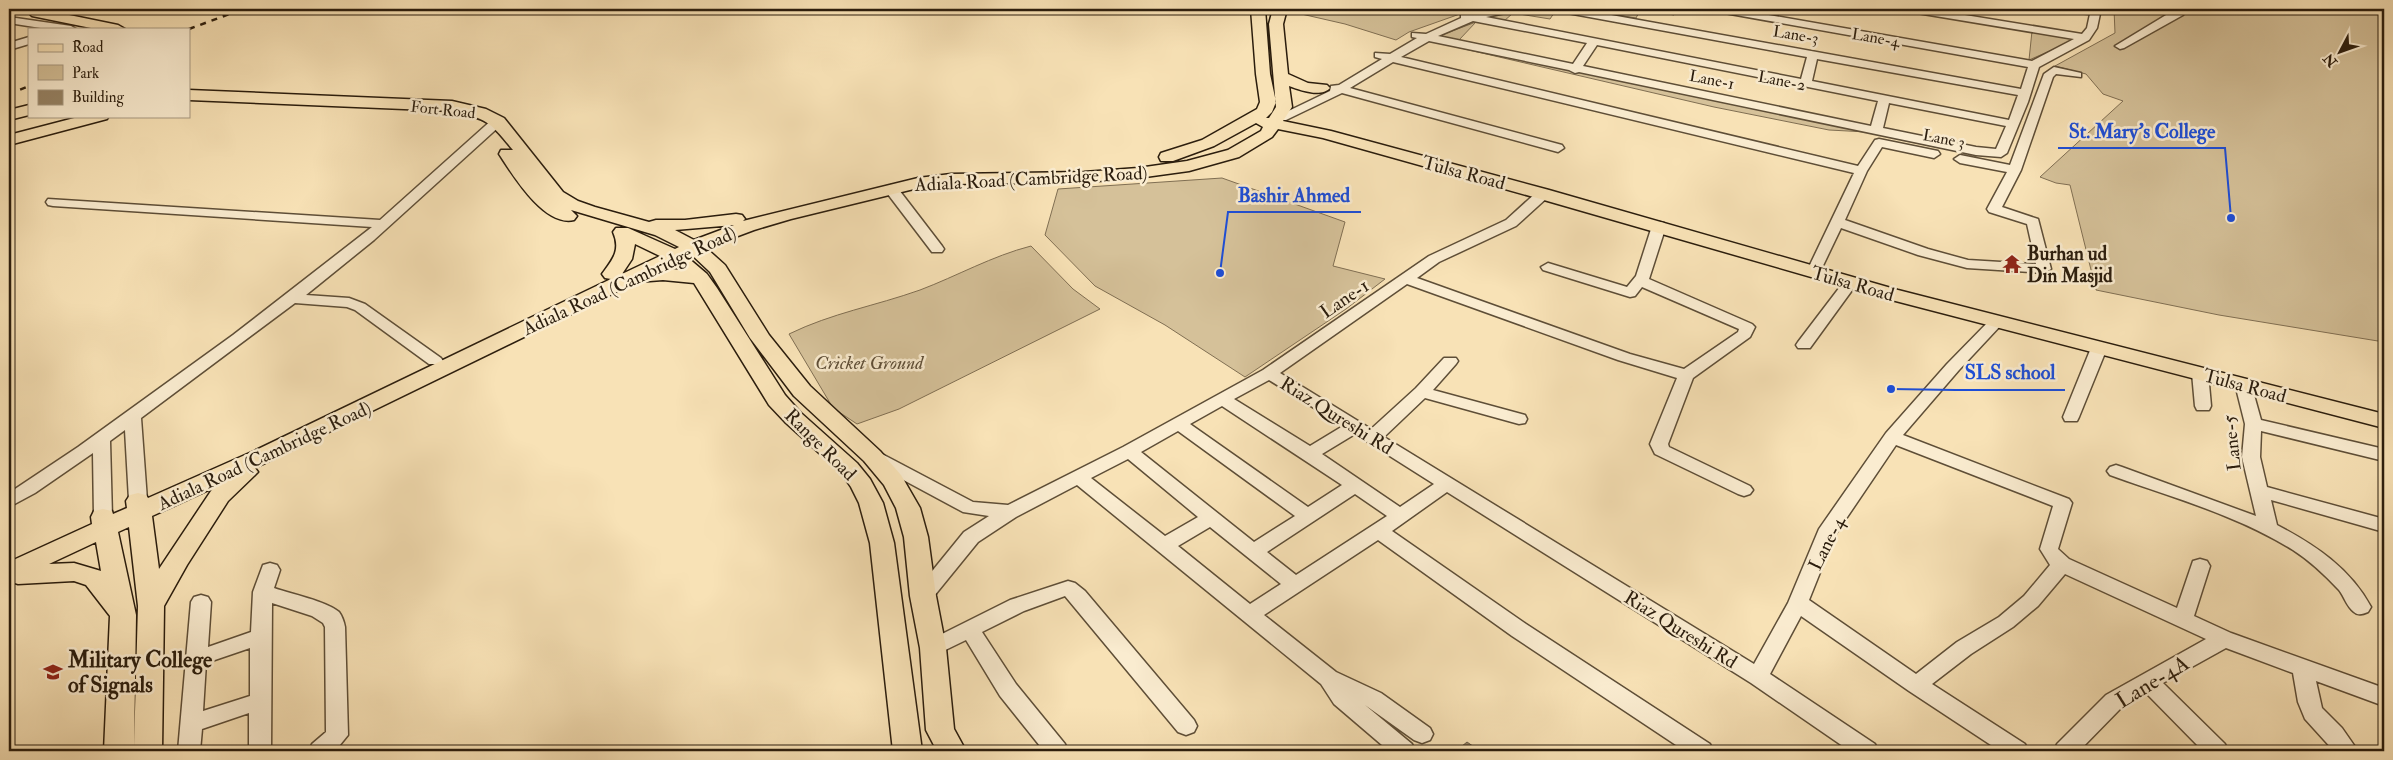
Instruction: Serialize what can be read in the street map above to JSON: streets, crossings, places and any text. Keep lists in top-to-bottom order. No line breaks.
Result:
{"streets":{"main road":["Fort Road","Tulsa Road","Adiala Road (Cambridge Road)","Range Road"],"street":["Lane-3","Lane-4","Lane-1","Lane-2","Lane 3","Riaz Qureshi Rd","Lane-5","Lane-4A"]},"crossings":[["Lane-4","Tulsa Road"],["Lane-4","Riaz Qureshi Rd"],["Lane-1","Lane-2"],["Lane-1","Tulsa Road"],["Lane-1","Riaz Qureshi Rd"],["Fort Road","Adiala Road (Cambridge Road)"],["Fort Road","Range Road"],["Lane 3","Tulsa Road"],["Tulsa Road","Adiala Road (Cambridge Road)"],["Tulsa Road","Lane-5"],["Adiala Road (Cambridge Road)","Range Road"]],"parks":["Cricket Ground"],"places":{"other":["St. Mary's College","Bashir Ahmed","SLS school"],"temple":["Burhan ud Din Masjid"],"school or university":["Military College of Signals"]},"legend":["Road","Park","Building"],"north":"bottom left"}
